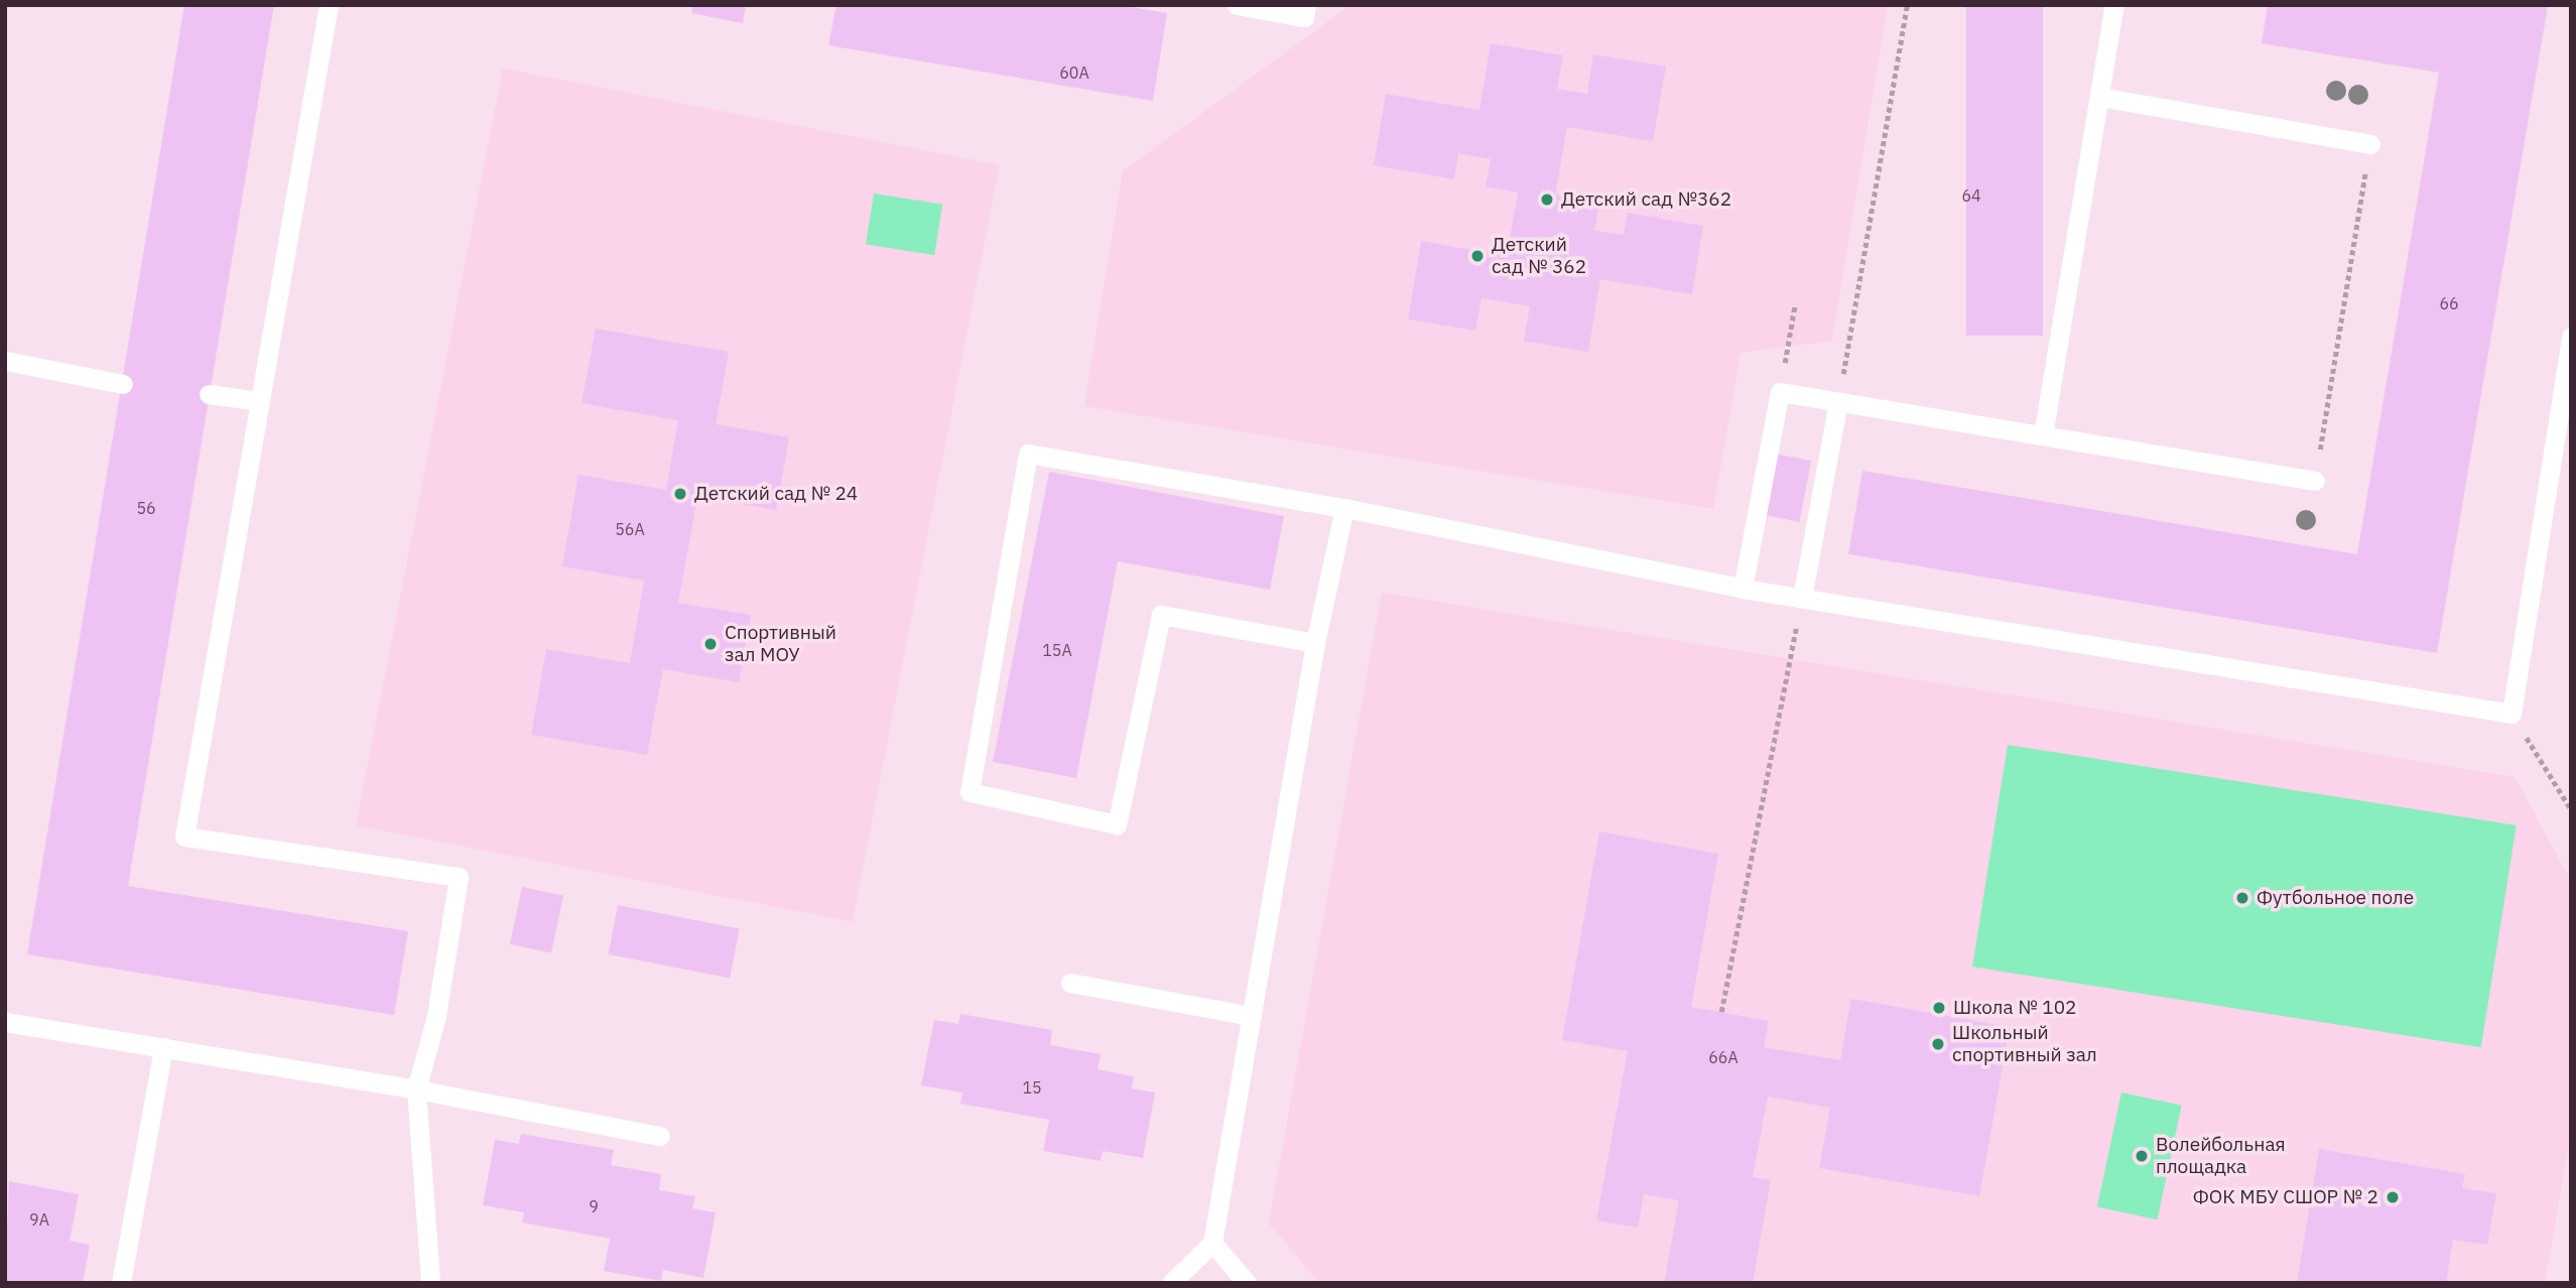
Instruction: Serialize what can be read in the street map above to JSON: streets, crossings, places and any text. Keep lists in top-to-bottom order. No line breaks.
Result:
{"places":["Детский сад №362","Детский сад № 362","Детский сад № 24","Спортивный зал МОУ","Футбольное поле","Школа № 102","Школьный спортивный зал","Волейбольная площадка","ФОК МБУ СШОР № 2"],"house_numbers":["60А","64","66","56","56А","15А","66А","15","9","9А"]}
